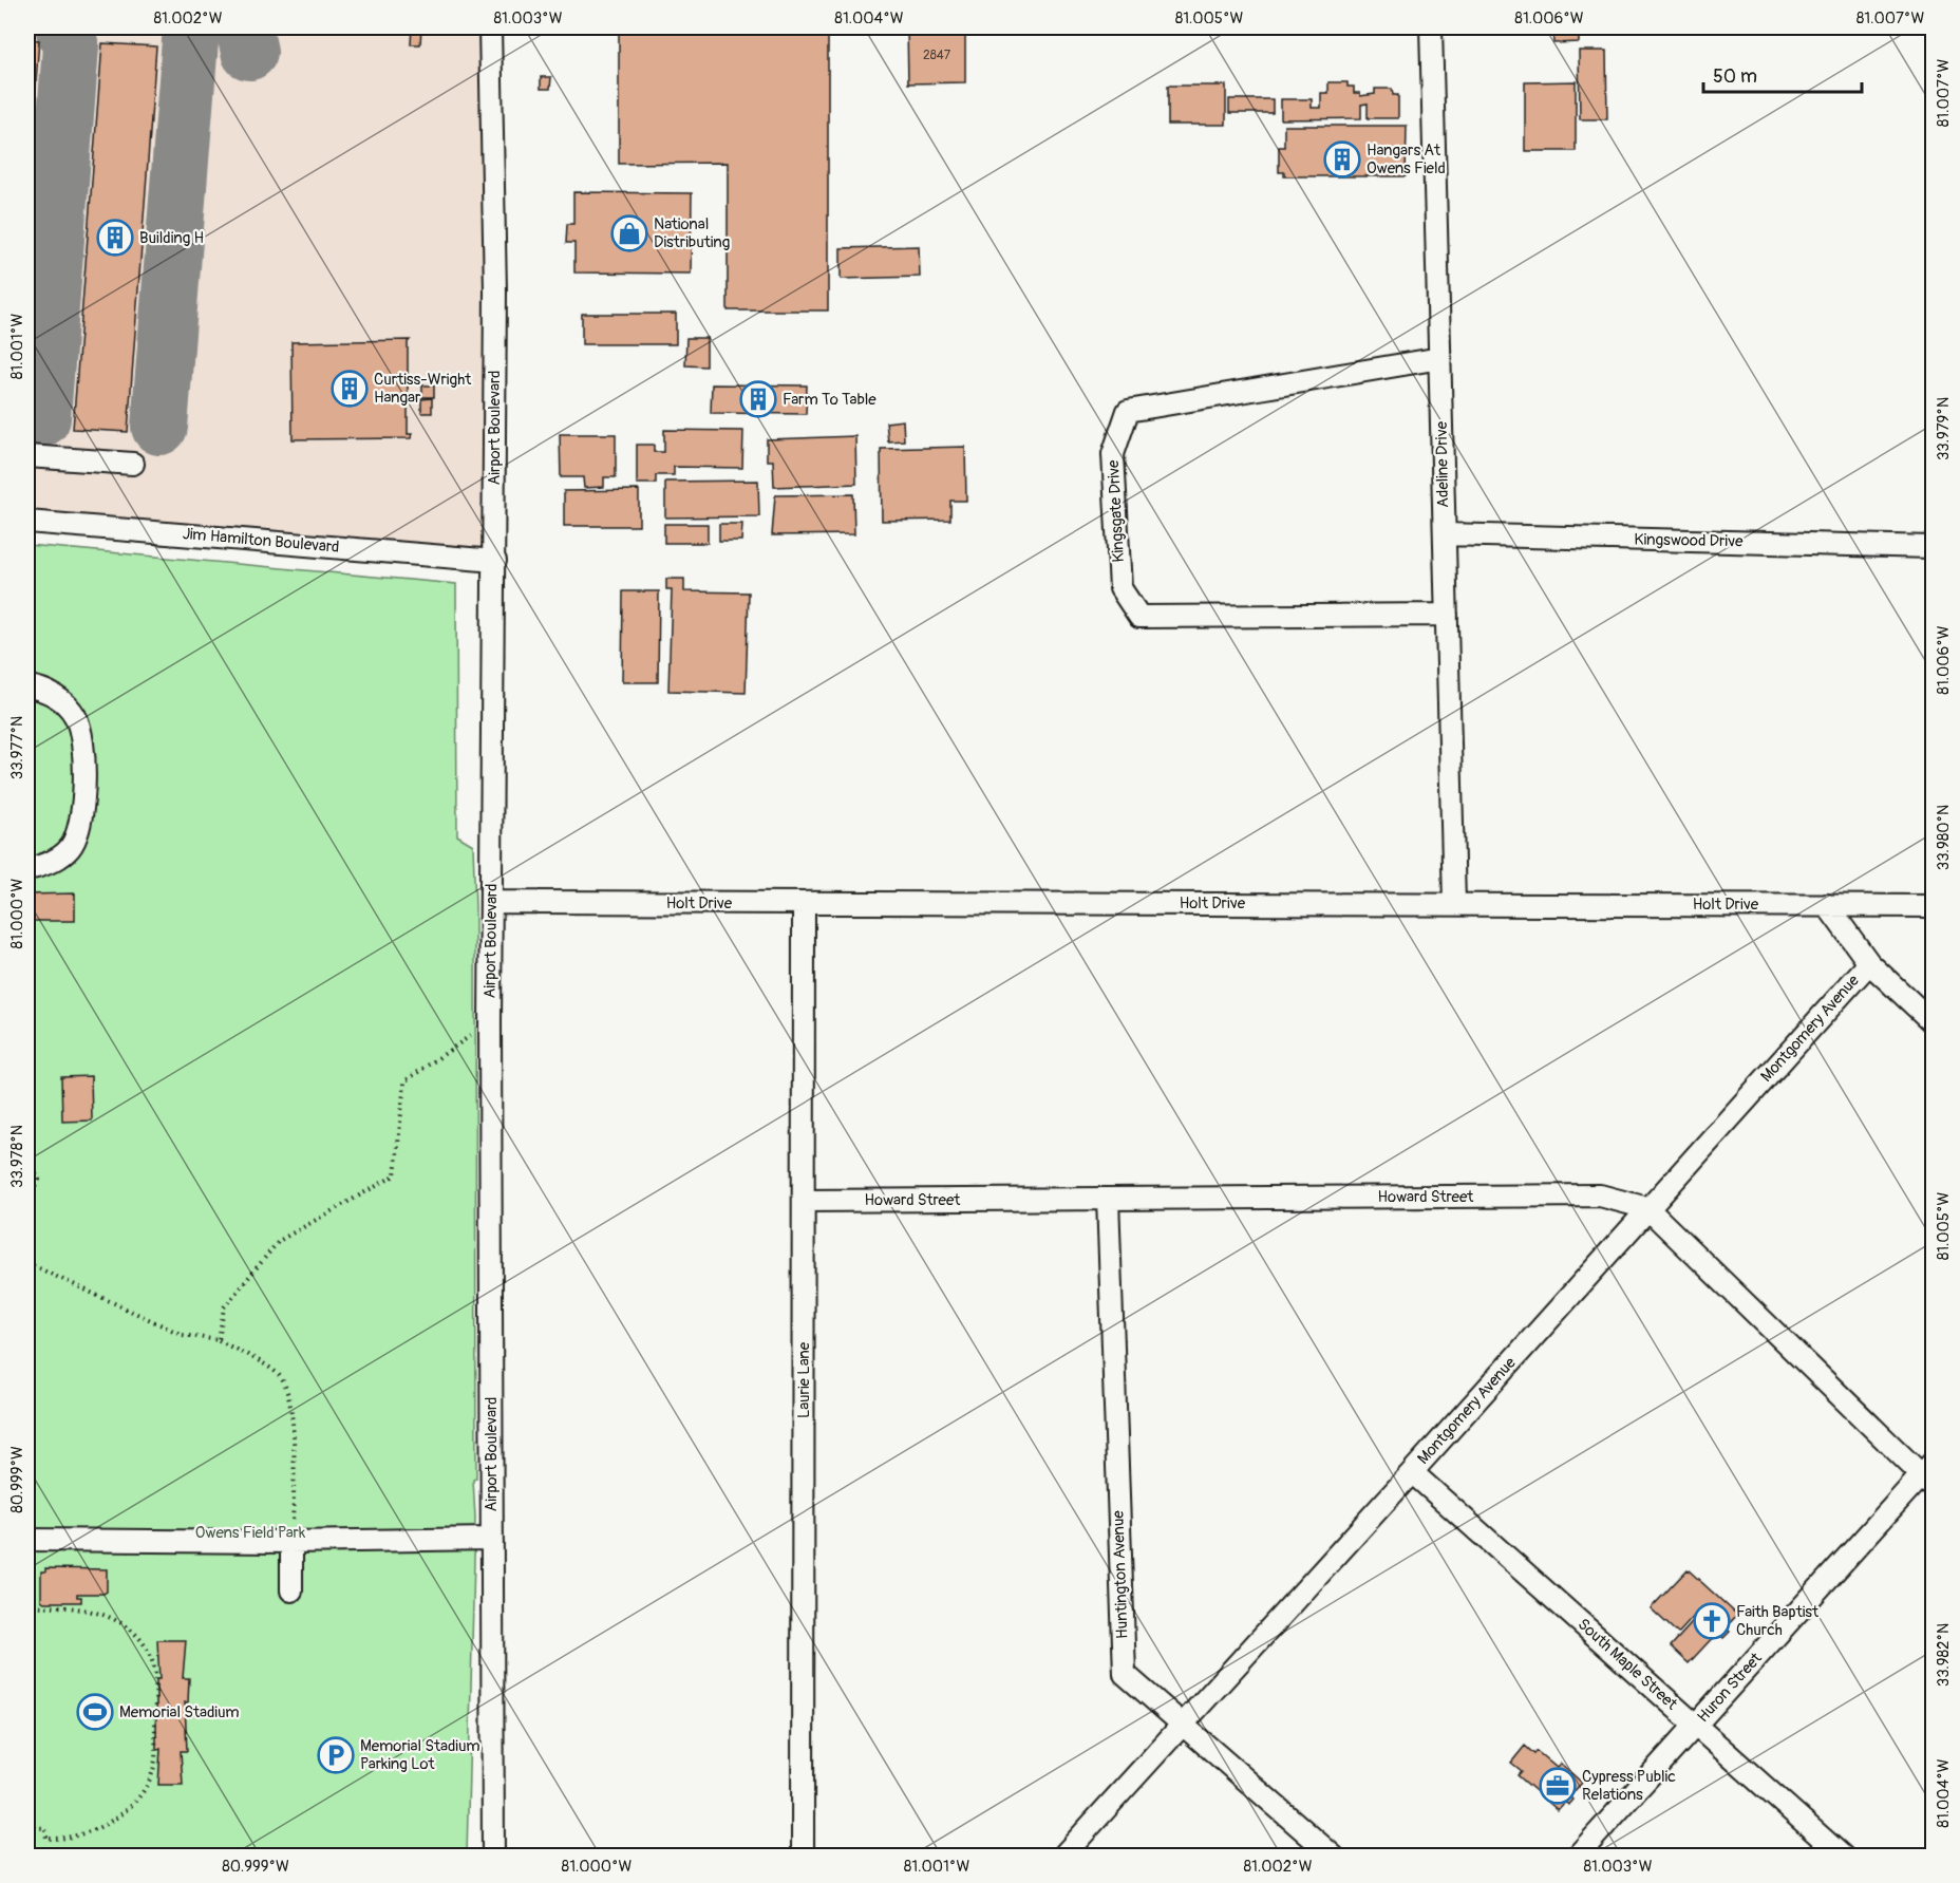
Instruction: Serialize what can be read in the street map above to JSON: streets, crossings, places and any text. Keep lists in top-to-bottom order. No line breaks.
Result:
{"streets":{"street":["Airport Boulevard","Adeline Drive","Kingsgate Drive","Jim Hamilton Boulevard","Kingswood Drive","Holt Drive","Montgomery Avenue","Howard Street","Laurie Lane","Huntington Avenue","South Maple Street","Huron Street"]},"crossings":[["Airport Boulevard","Jim Hamilton Boulevard"],["Airport Boulevard","Holt Drive"],["Adeline Drive","Kingsgate Drive"],["Adeline Drive","Kingswood Drive"],["Adeline Drive","Holt Drive"],["Holt Drive","Laurie Lane"],["Montgomery Avenue","Howard Street"],["Montgomery Avenue","Huntington Avenue"],["Montgomery Avenue","South Maple Street"],["Howard Street","Laurie Lane"],["Howard Street","Huntington Avenue"],["Howard Street","Huron Street"],["South Maple Street","Huron Street"]],"parks":["Owens Field Park"],"places":{"building":["Hangars At Owens Field","Building H","Curtiss-Wright Hangar","Farm To Table"],"shop":["National Distributing"],"church":["Faith Baptist Church"],"sports":["Memorial Stadium"],"parking":["Memorial Stadium Parking Lot"],"office":["Cypress Public Relations"]},"house_numbers":["2847"],"scale_bar":"50 m","coordinates":["81.002°W","81.003°W","81.004°W","81.005°W","81.006°W","81.007°W","81.001°W","33.979°N","33.977°N","33.980°N","81.000°W","33.978°N","80.999°W","33.982°N"]}
